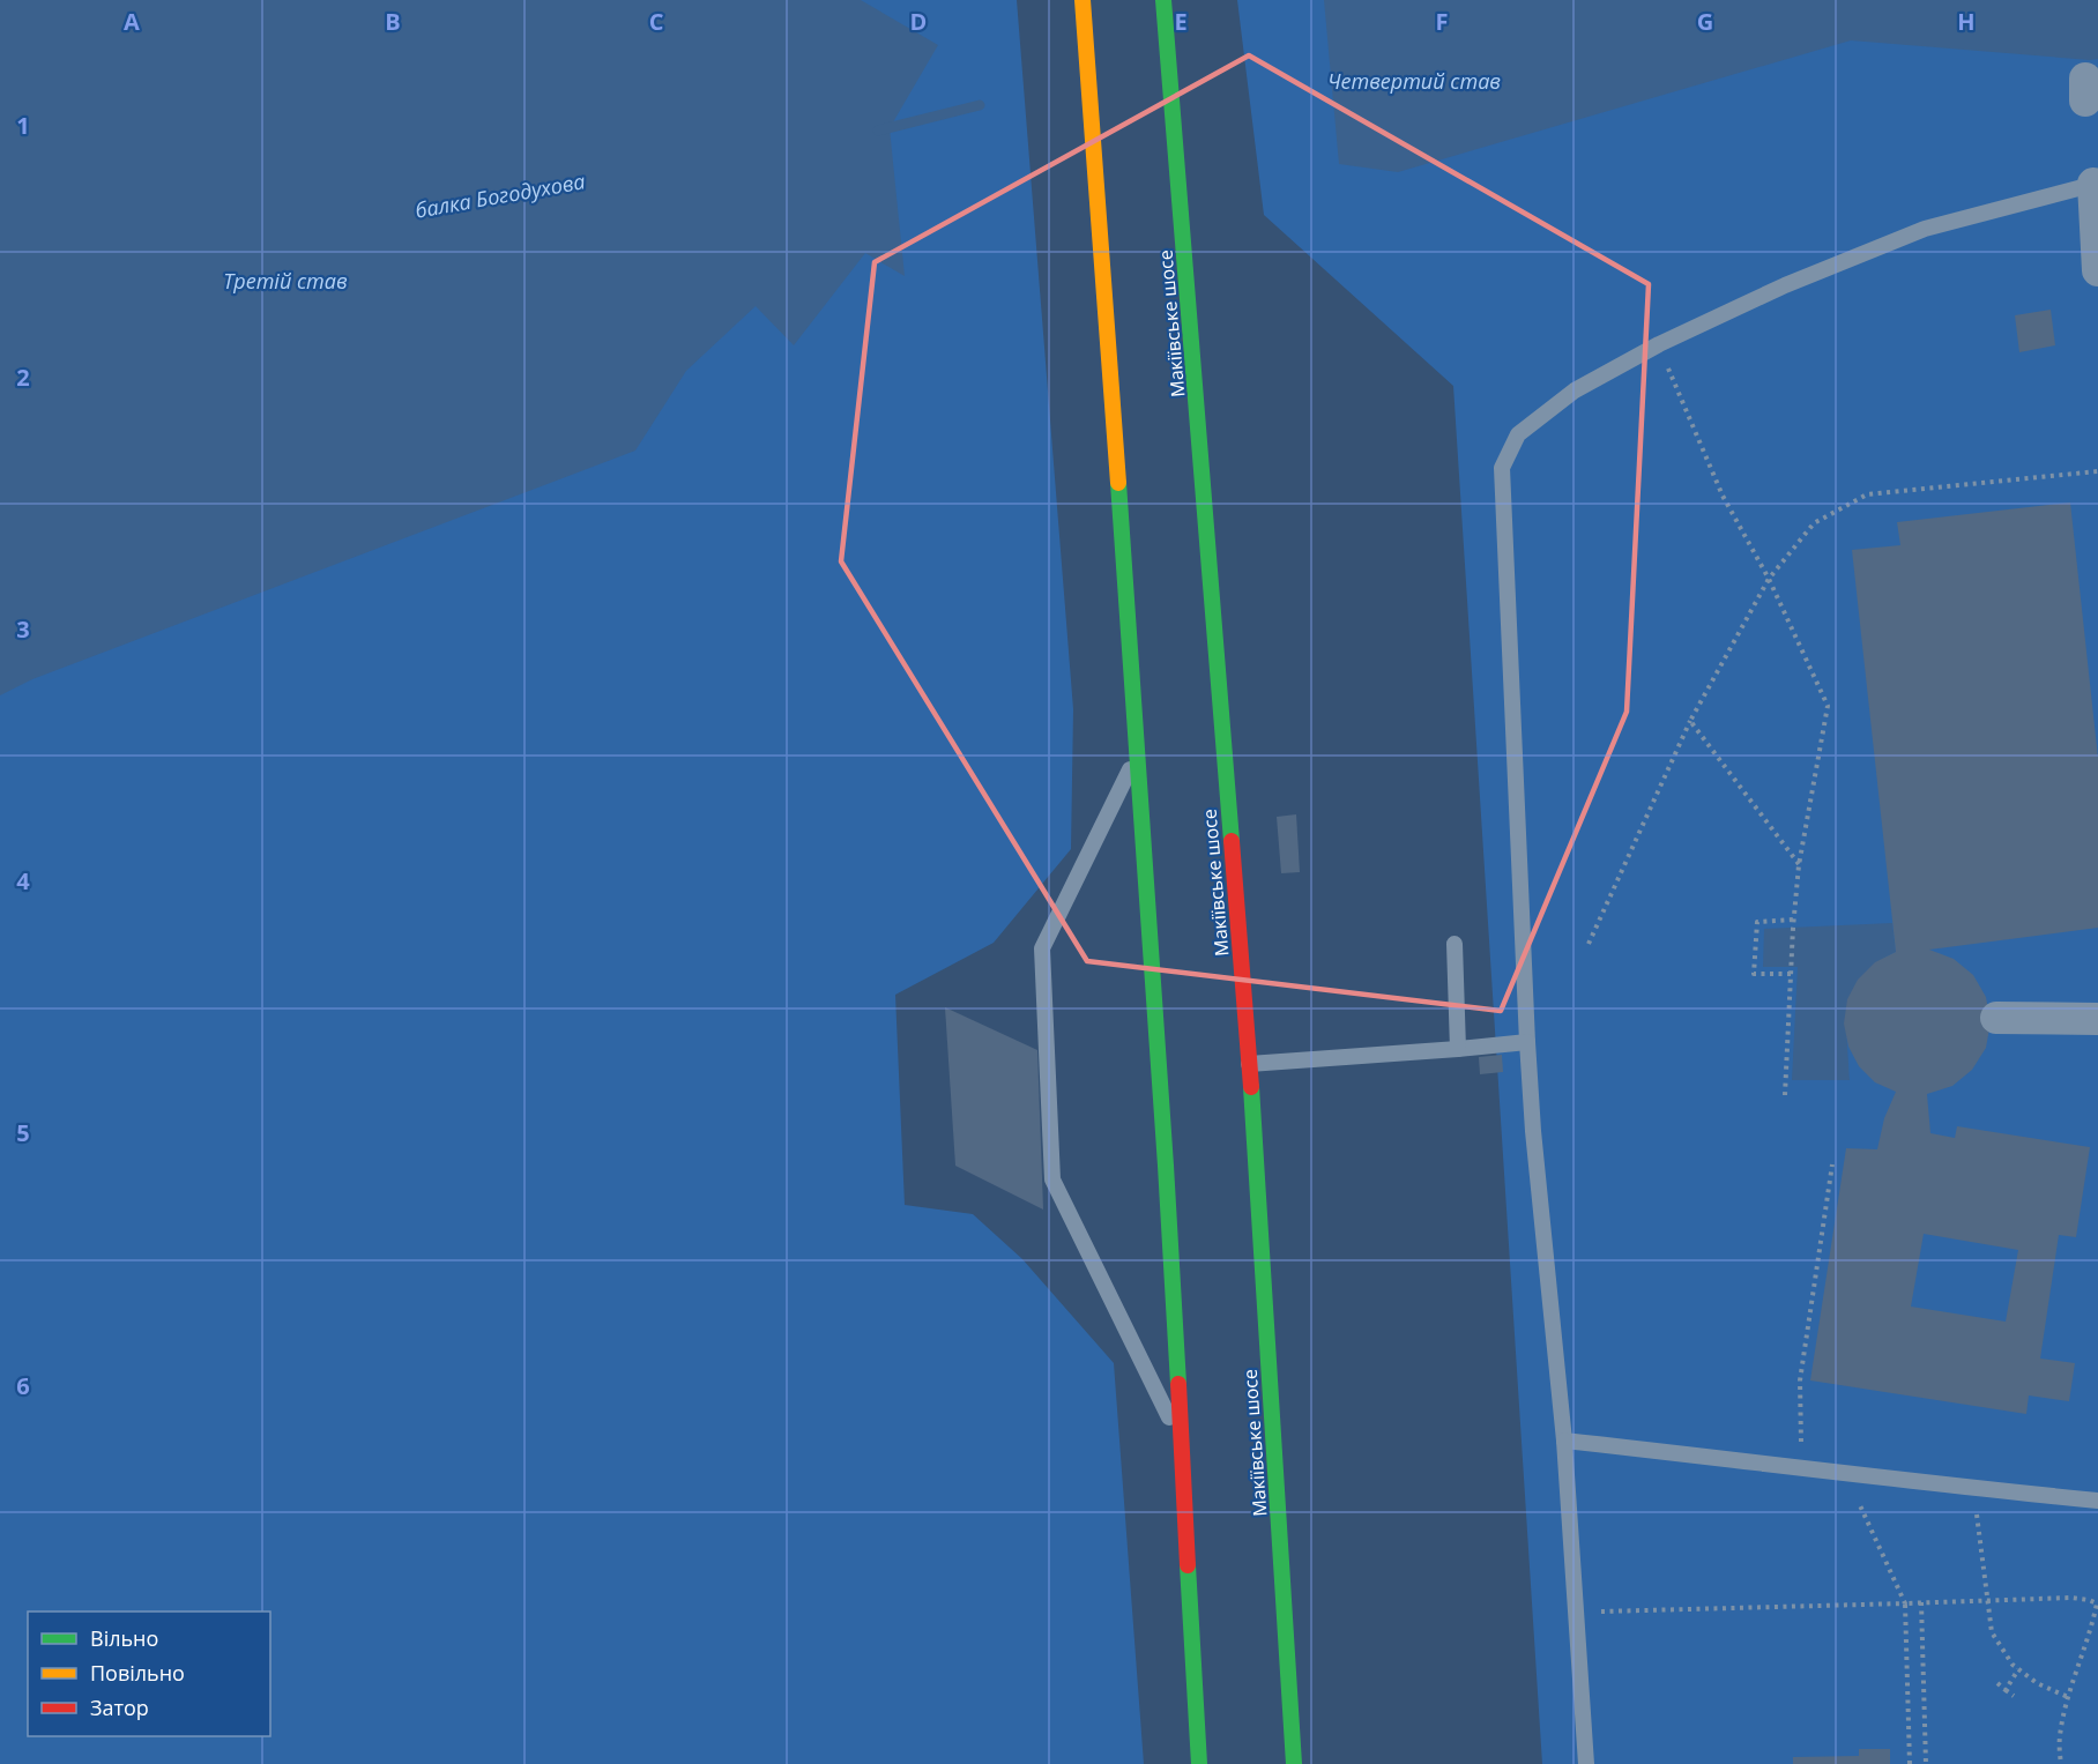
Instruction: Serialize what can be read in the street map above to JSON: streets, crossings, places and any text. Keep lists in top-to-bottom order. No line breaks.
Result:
{"streets":{"main road":["Макіївське шосе"]},"water":["Четвертий став","балка Богодухова","Третій став"],"legend":["Вільно","Повільно","Затор"],"grid":{"columns":["A","B","C","D","E","F","G","H"],"rows":["1","2","3","4","5","6"]}}
